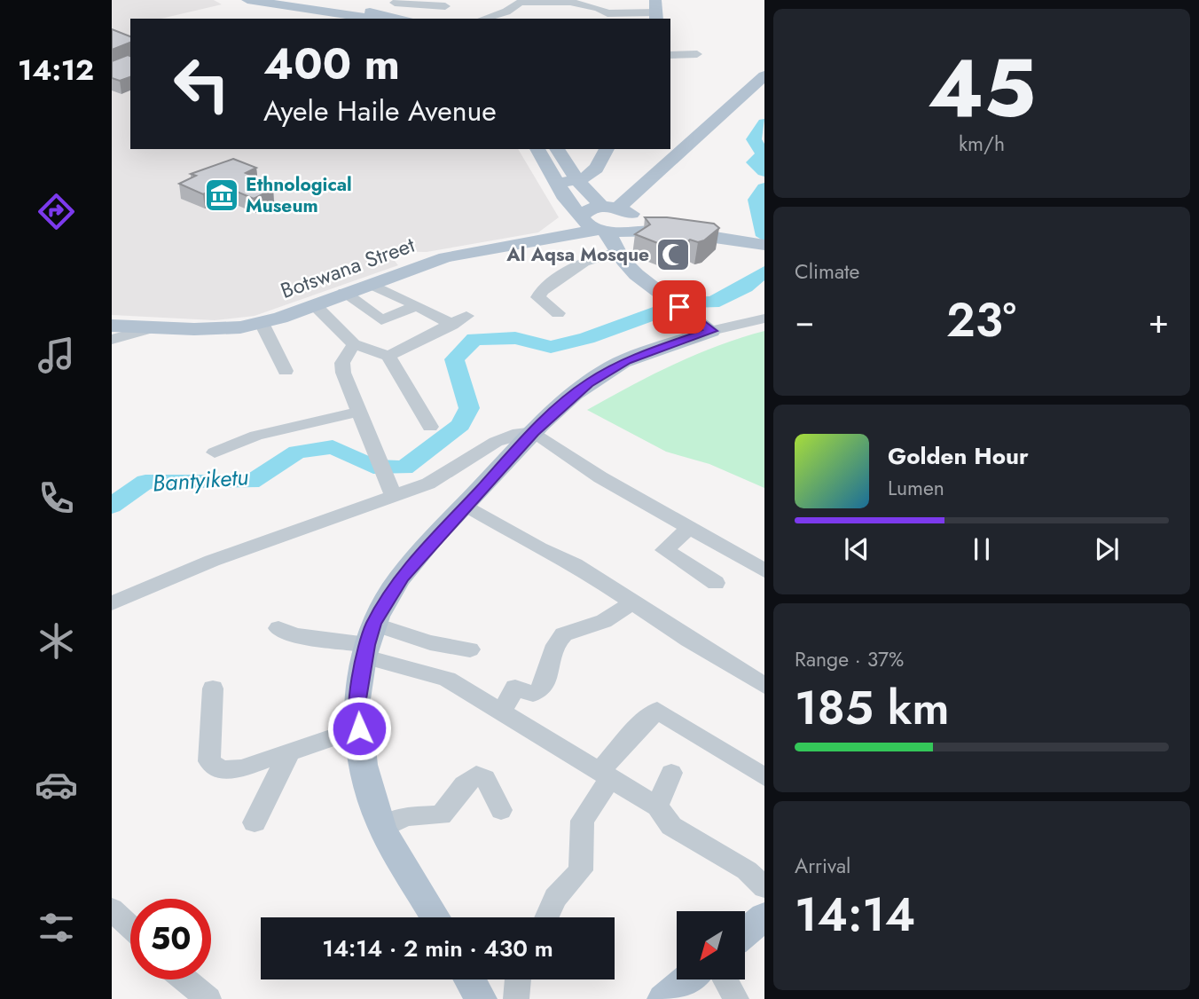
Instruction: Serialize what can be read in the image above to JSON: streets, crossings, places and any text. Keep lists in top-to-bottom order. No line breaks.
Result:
{"streets":{"main road":["Botswana Street"]},"water":["Bantyiketu"],"places":{"museum":["Ethnological Museum"],"mosque":["Al Aqsa Mosque"]},"north":"bottom left","page":{"tabs":"14:12","tile":[["45","km/h"],"Climate",["Range · 37%","185 km"],["Arrival","14:14"]],"turn":["400 m","Ayele Haile Avenue"],"heat":["−","23°","+"],"song":["Golden Hour","Lumen"],"limit":"50","trip":"14:14 · 2 min · 430 m"}}
